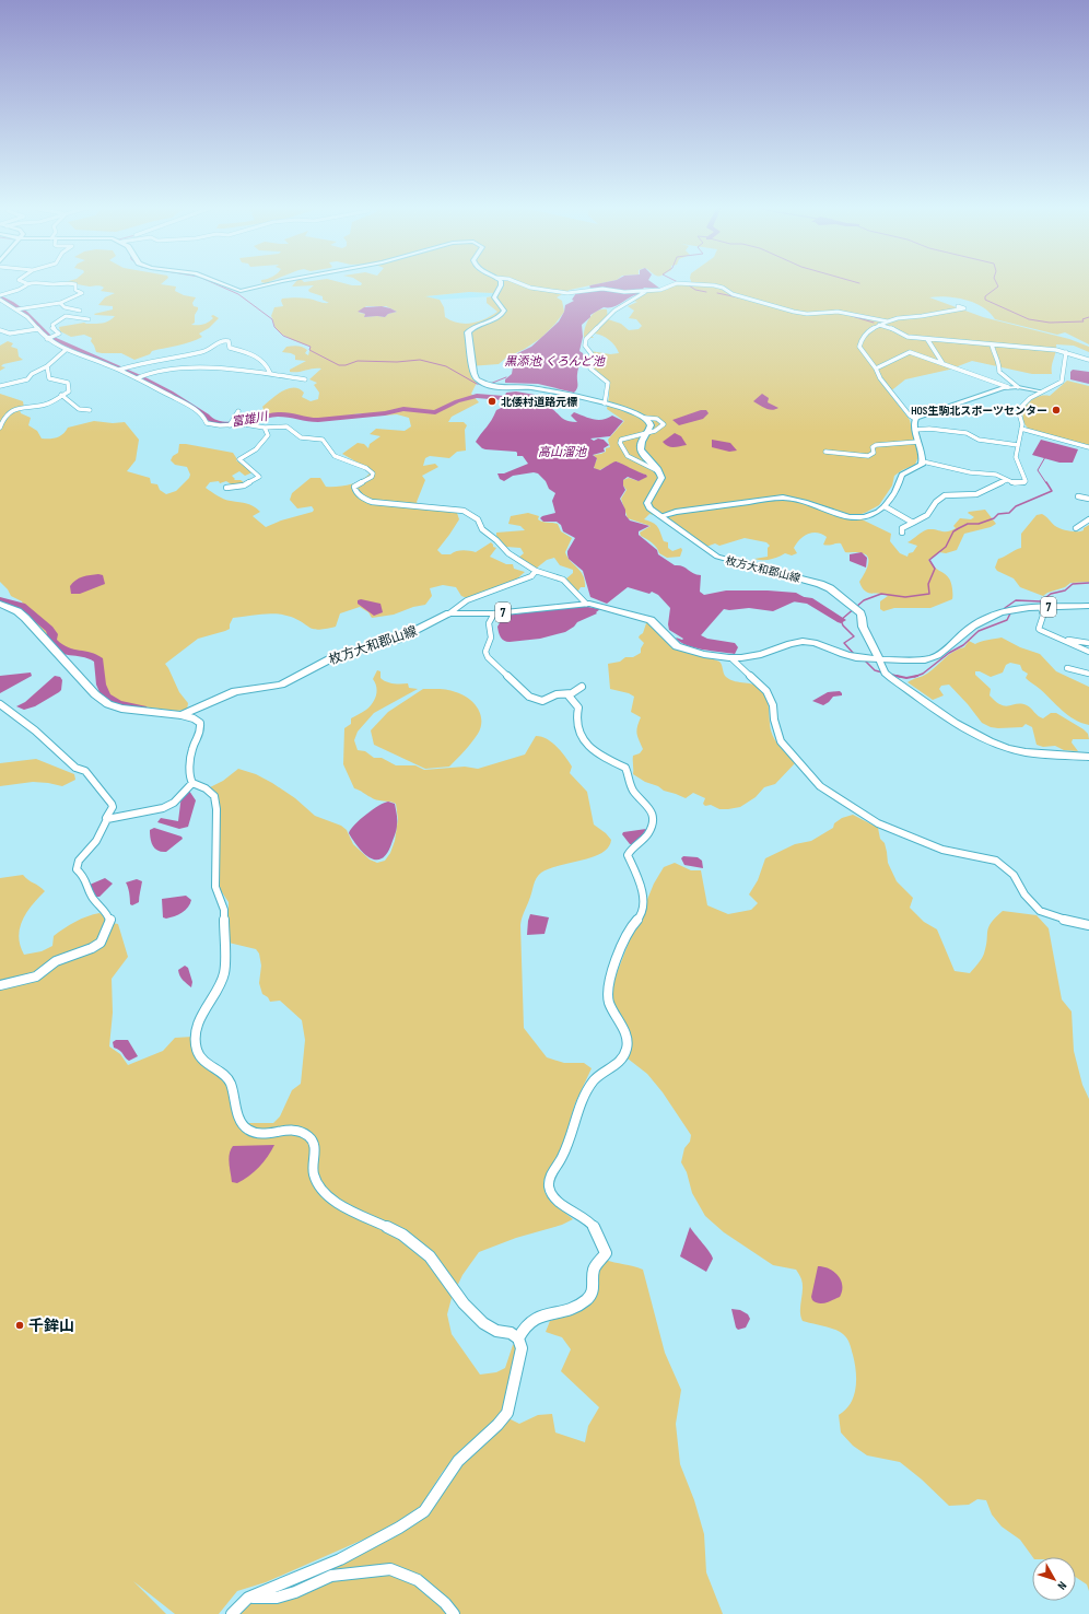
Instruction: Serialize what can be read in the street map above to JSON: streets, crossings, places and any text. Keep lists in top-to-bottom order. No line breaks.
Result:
{"streets":{"main road":["枚方大和郡山線","7"]},"water":["黒添池; くろんど池","富雄川","高山溜池"],"places":["北倭村道路元標","HOS生駒北スポーツセンター","千鉾山"],"north":"bottom right"}
